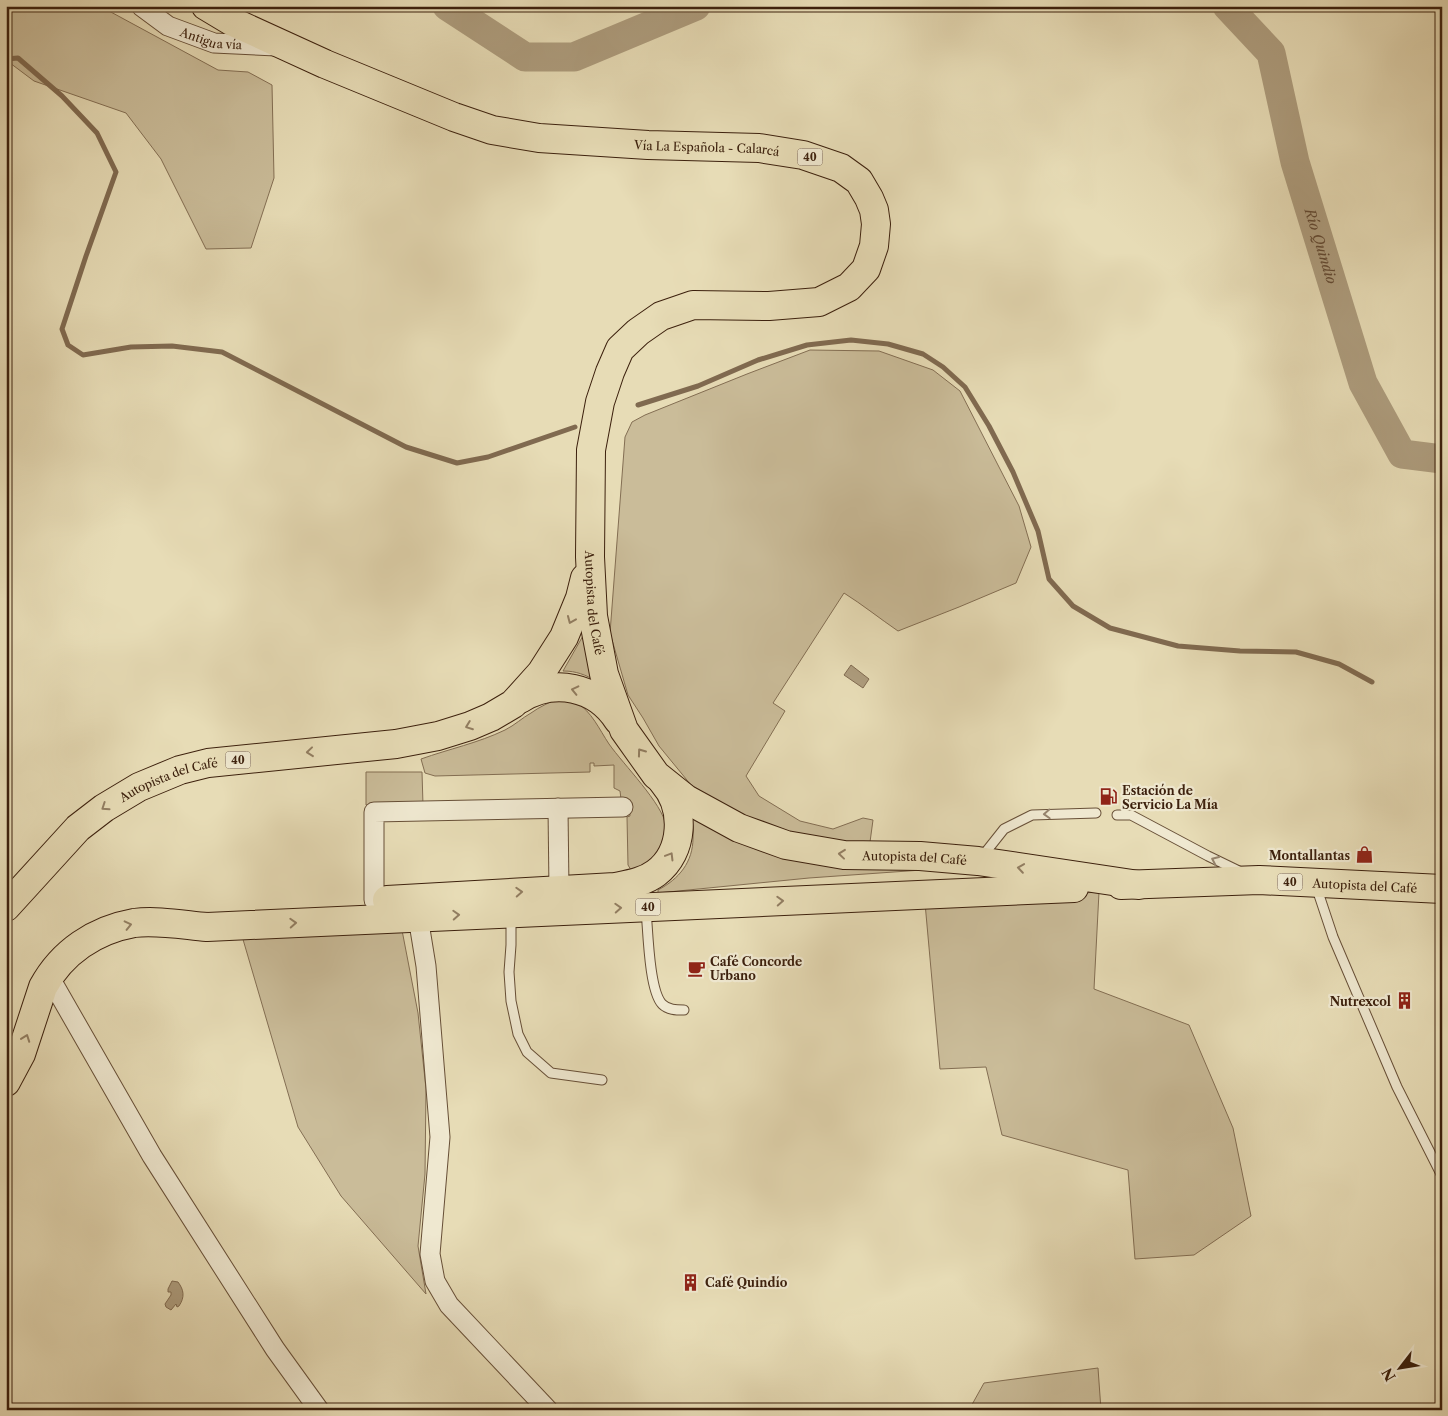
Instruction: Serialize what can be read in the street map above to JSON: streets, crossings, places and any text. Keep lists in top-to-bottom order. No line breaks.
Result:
{"streets":{"highway":["Vía La Española - Calarcá","40","Autopista del Café"],"street":["Antigua vía"]},"crossings":[["Antigua vía","Vía La Española - Calarcá"],["Vía La Española - Calarcá","Autopista del Café"]],"water":["Río Quindio"],"places":{"fuel station":["Estación de Servicio La Mía"],"shop":["Montallantas"],"cafe":["Café Concorde Urbano"],"building":["Nutrexcol","Café Quindío"]},"north":"bottom left"}
